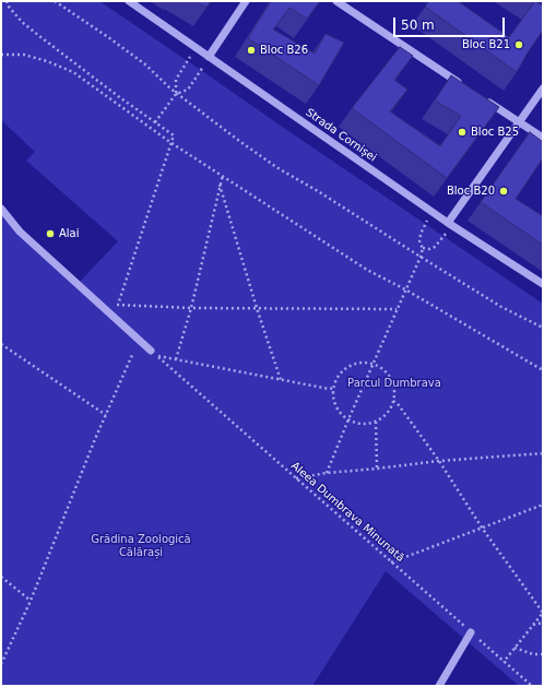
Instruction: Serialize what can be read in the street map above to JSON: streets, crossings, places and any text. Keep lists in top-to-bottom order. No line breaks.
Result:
{"streets":{"street":["Strada Cornișei"],"path":["Aleea Dumbrava Minunată"]},"parks":["Parcul Dumbrava","Grădina Zoologică Călărași"],"places":["Bloc B21","Bloc B26","Bloc B25","Bloc B20","Alai"],"scale_bar":"50 m"}
